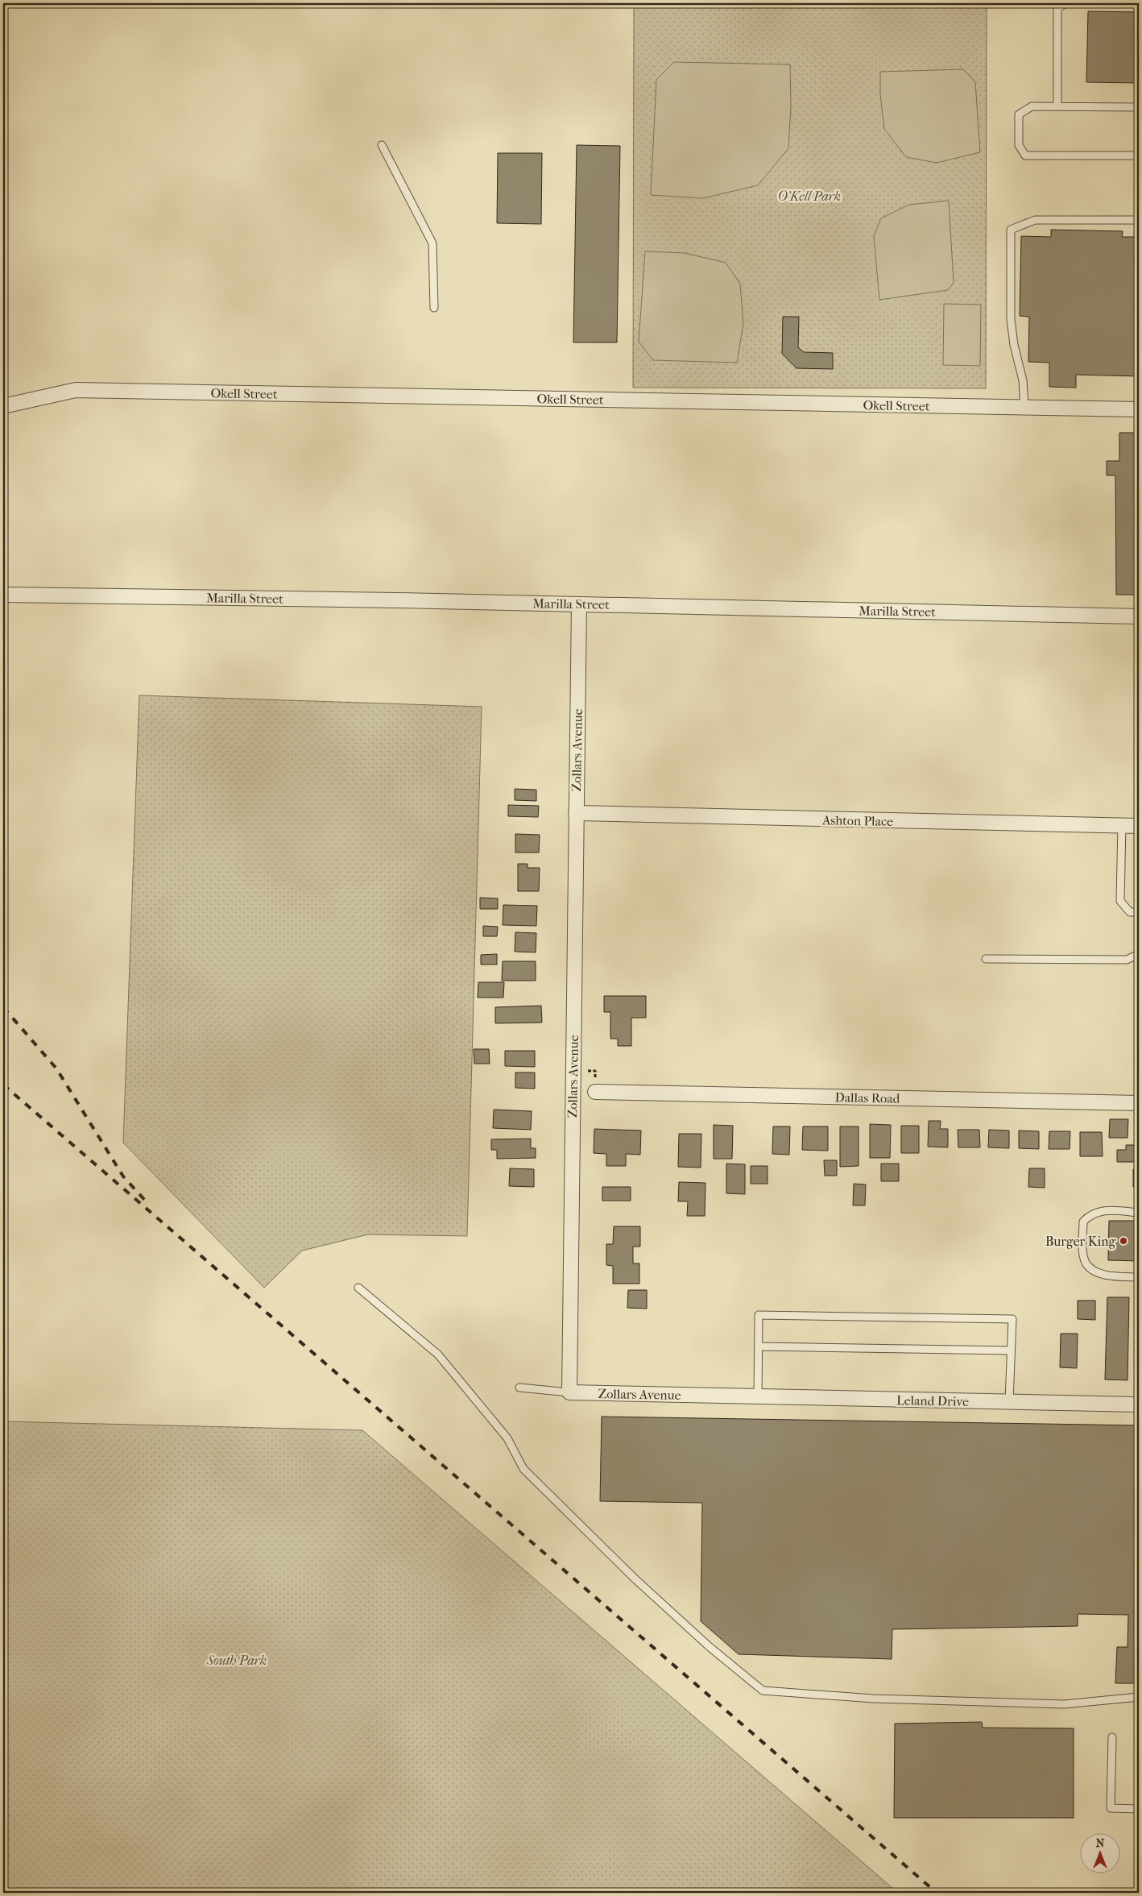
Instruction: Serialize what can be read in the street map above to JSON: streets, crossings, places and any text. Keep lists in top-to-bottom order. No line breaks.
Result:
{"streets":{"street":["Okell Street","Marilla Street","Zollars Avenue","Ashton Place","Dallas Road","Leland Drive"]},"crossings":[["Marilla Street","Zollars Avenue"],["Zollars Avenue","Ashton Place"],["Zollars Avenue","Leland Drive"]],"parks":["O'Kell Park","South Park"],"places":["Burger King"],"north":"top"}
